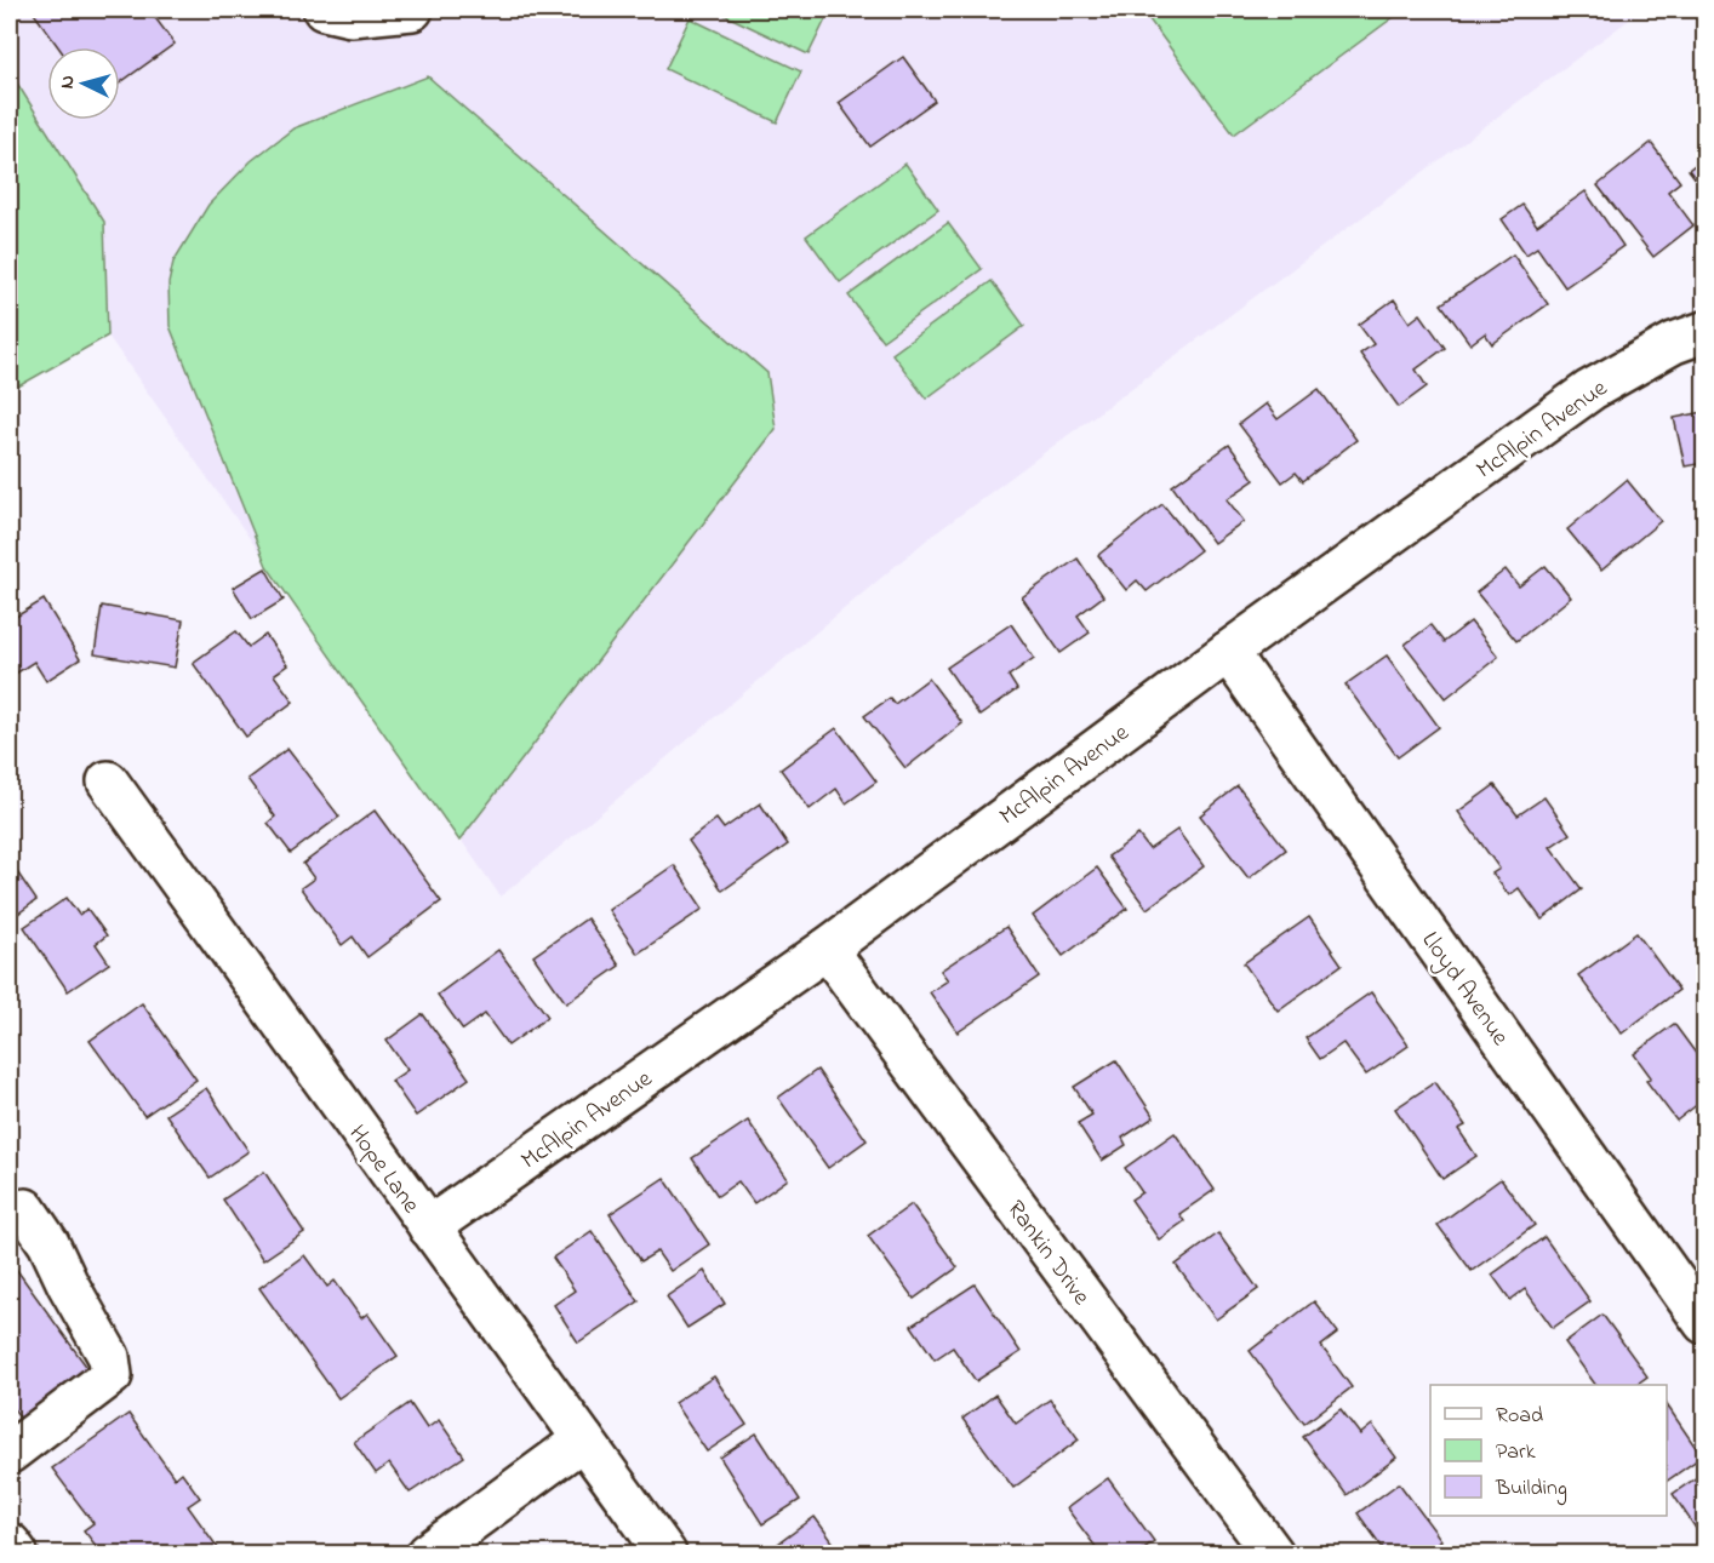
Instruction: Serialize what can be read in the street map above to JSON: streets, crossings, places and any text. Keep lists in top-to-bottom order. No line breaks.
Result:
{"streets":{"street":["McAlpin Avenue","Lloyd Avenue","Hope Lane","Rankin Drive"]},"crossings":[["McAlpin Avenue","Lloyd Avenue"],["McAlpin Avenue","Hope Lane"],["McAlpin Avenue","Rankin Drive"]],"legend":["Road","Park","Building"],"north":"left"}
